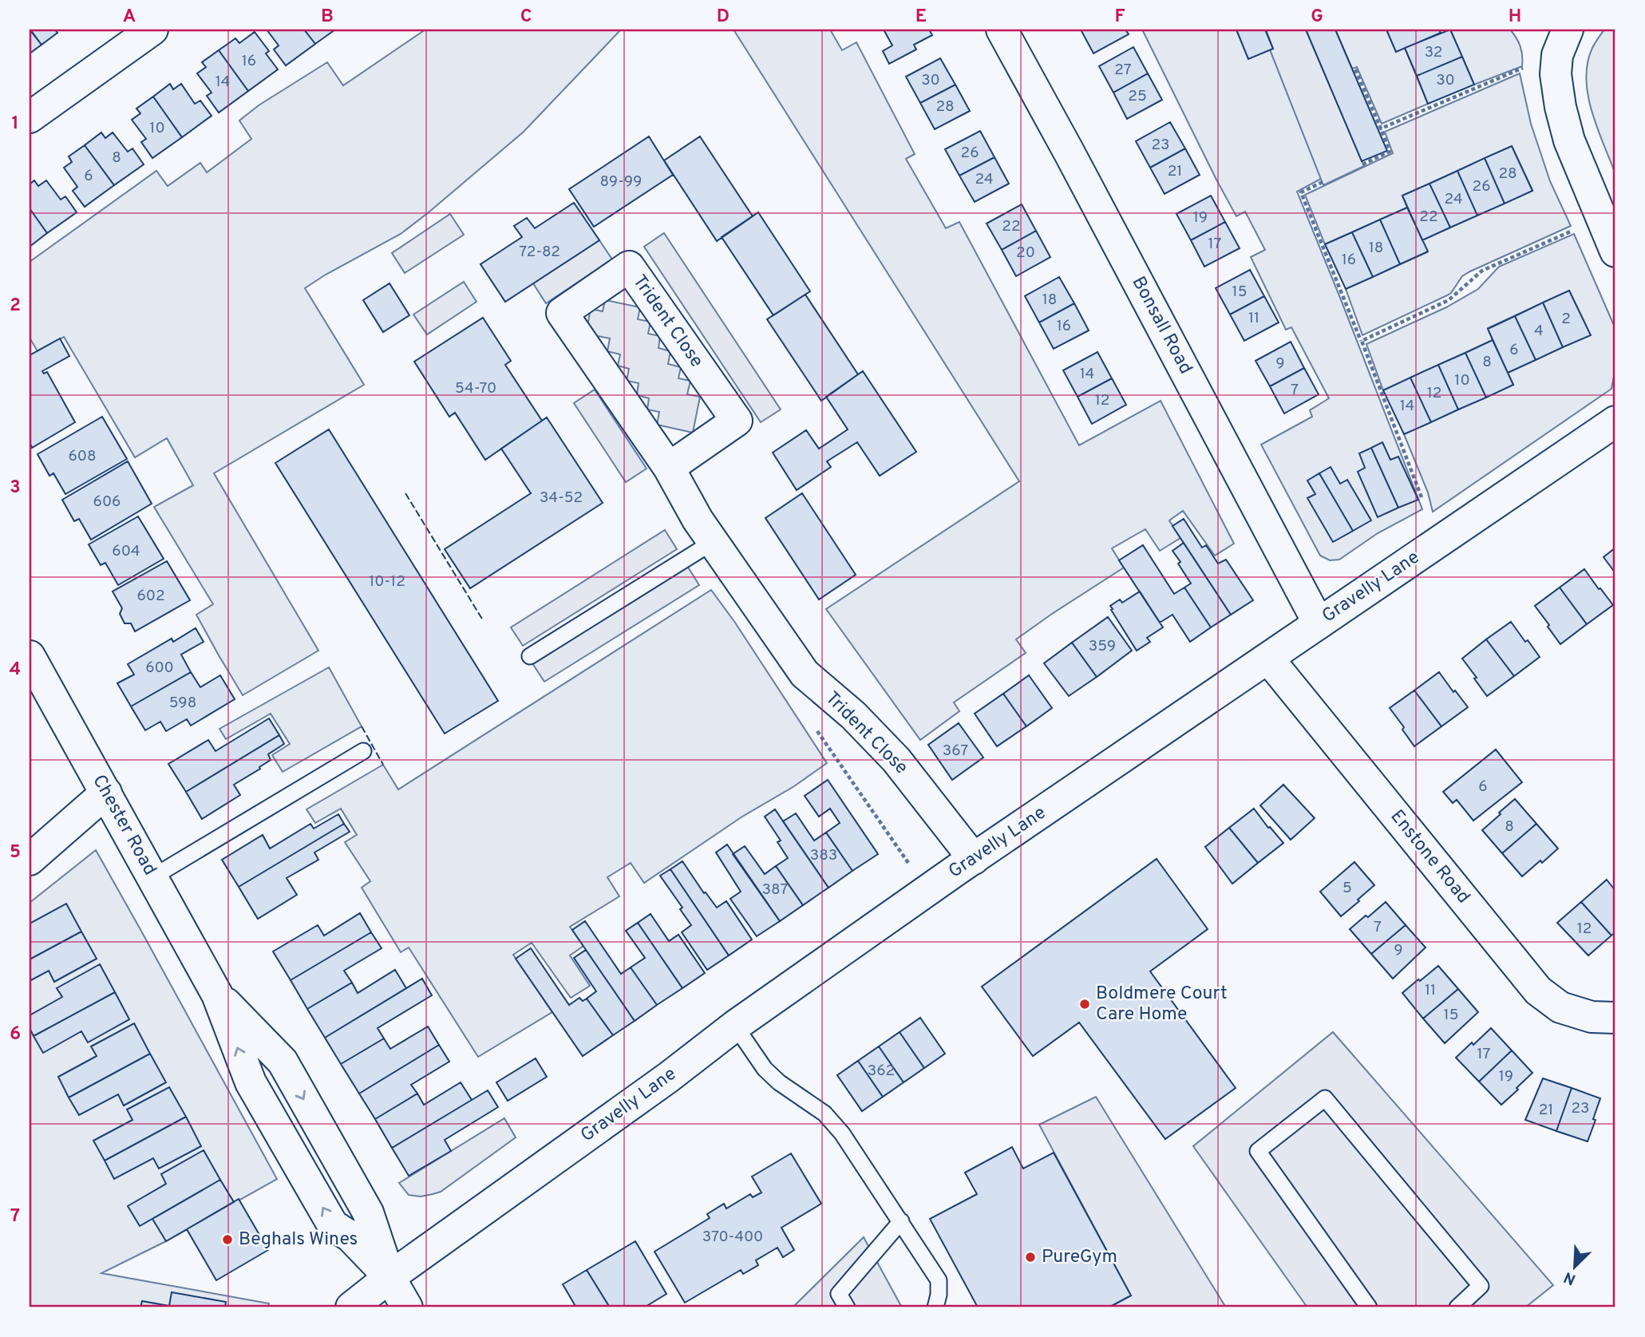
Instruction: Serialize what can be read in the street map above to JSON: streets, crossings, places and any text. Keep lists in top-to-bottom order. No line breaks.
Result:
{"streets":{"main road":["Trident Close","Bonsall Road","Gravelly Lane","Chester Road","Enstone Road"]},"crossings":[["Trident Close","Gravelly Lane"],["Bonsall Road","Gravelly Lane"],["Gravelly Lane","Chester Road"],["Gravelly Lane","Enstone Road"]],"places":["Boldmere Court Care Home","Beghals Wines","PureGym"],"house_numbers":["32","16","27","30","30","14","25","28","10","23","26","8","21","28","6","24","89-99","26","24","22","19","22","17","18","72-82","20","16","15","18","11","2","16","4","6","8","9","14","10","54-70","7","12","12","14","608","34-52","606","604","10-12","602","359","600","598","367","6","8","383","5","387","7","12","9","11","15","17","362","19","23","21","370-400"],"north":"bottom left","grid":{"columns":["A","B","C","D","E","F","G","H"],"rows":["1","2","3","4","5","6","7"]}}
